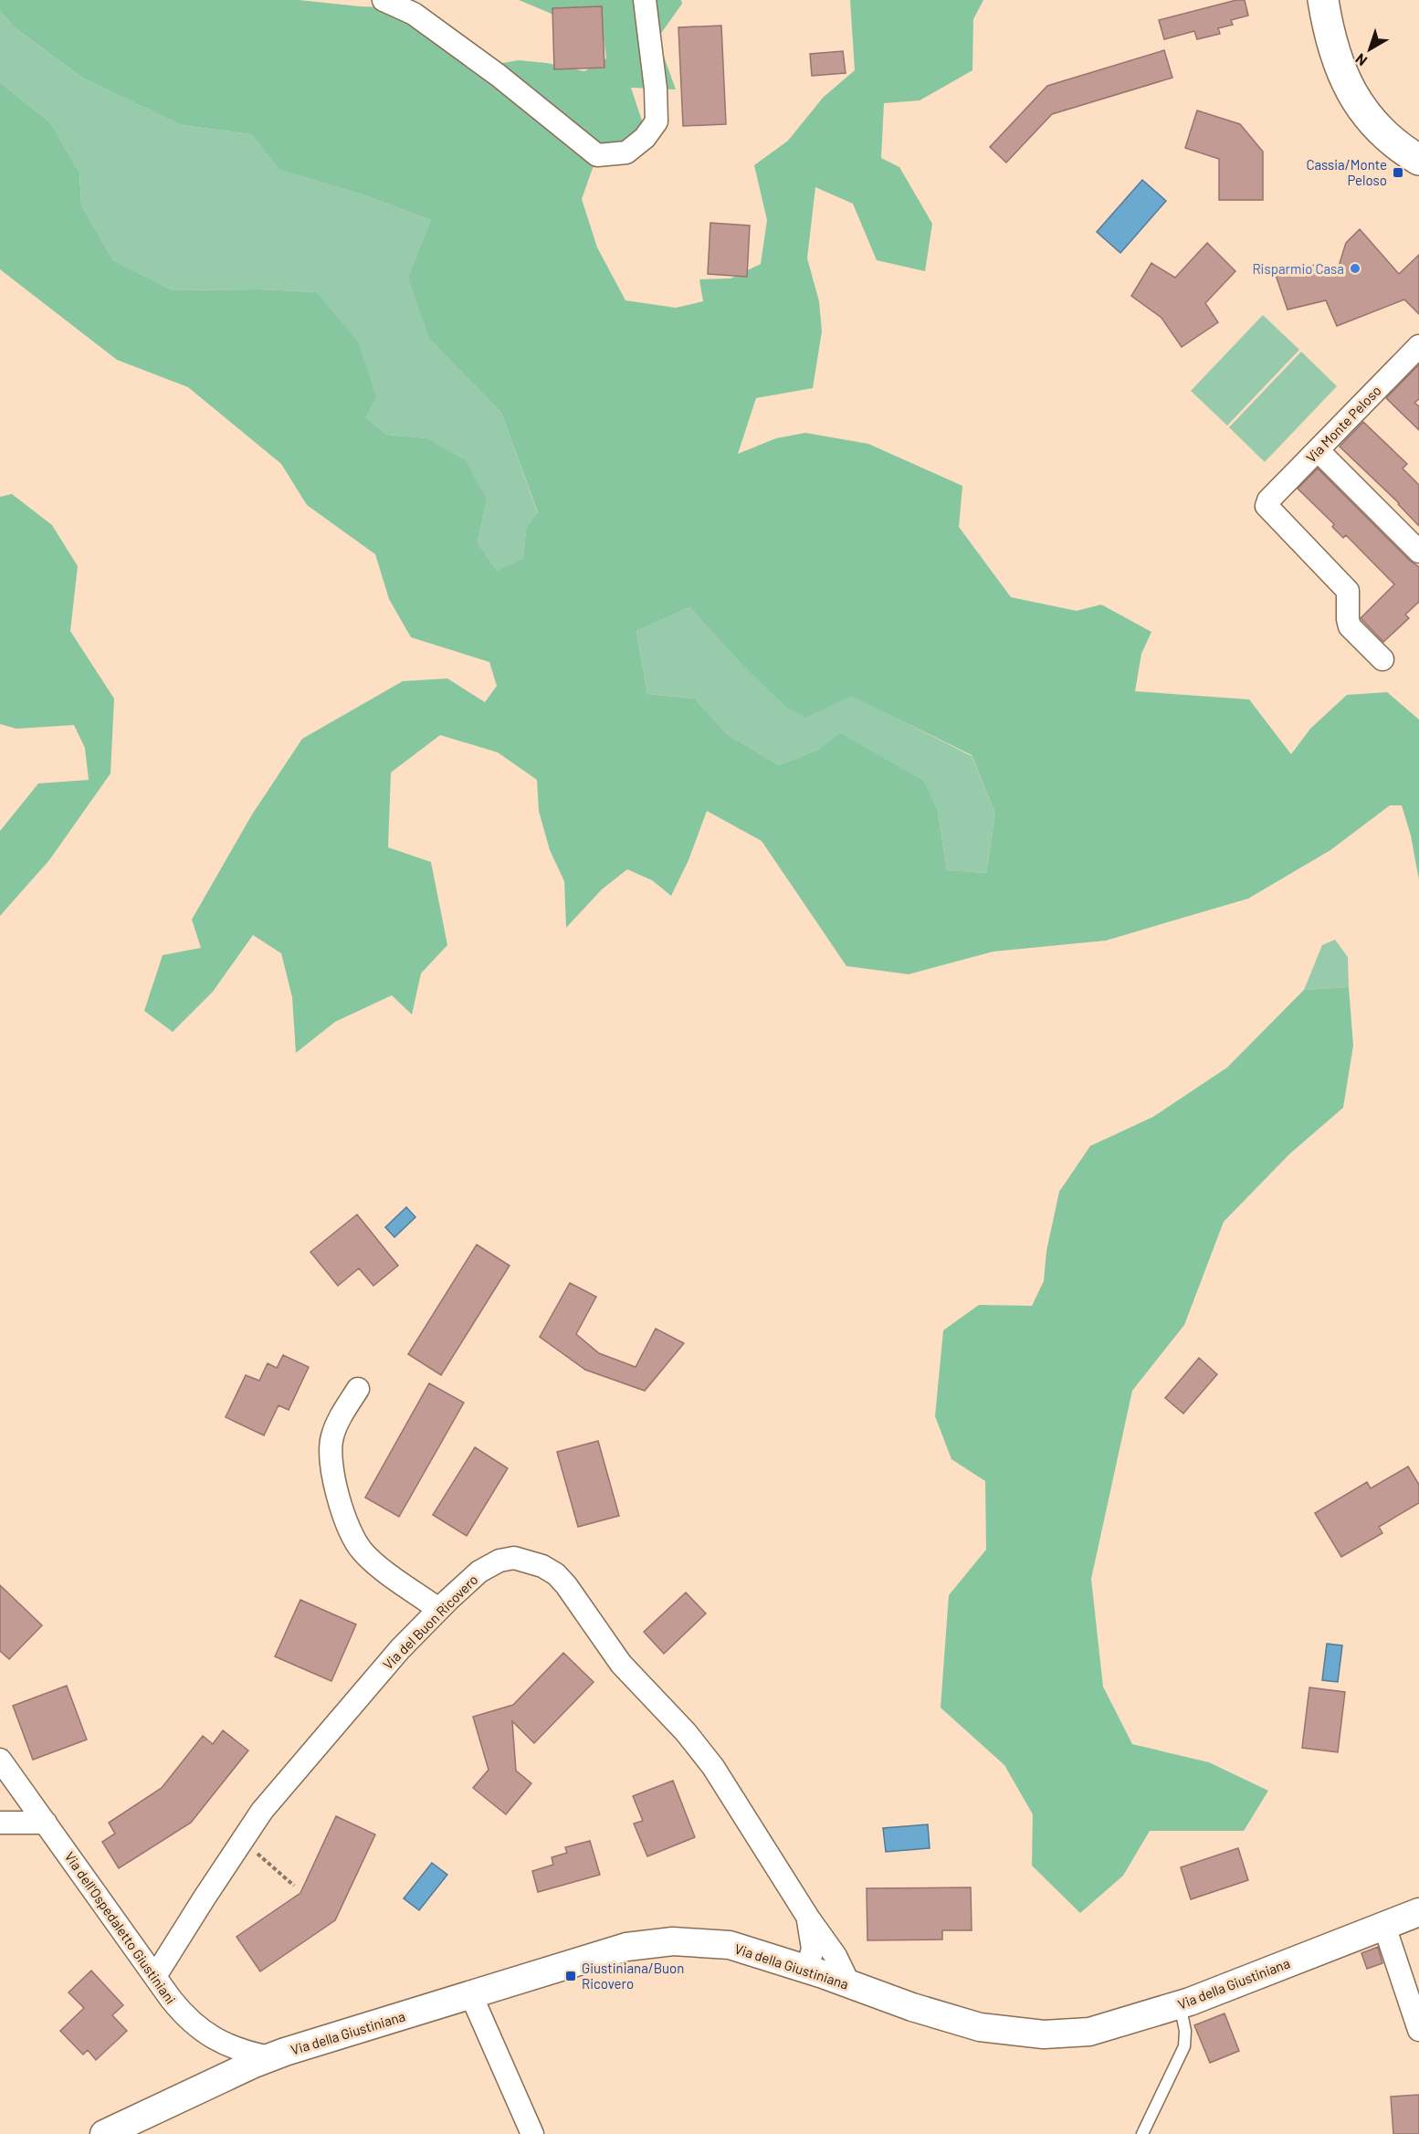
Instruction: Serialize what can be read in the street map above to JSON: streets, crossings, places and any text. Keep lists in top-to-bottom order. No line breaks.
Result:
{"streets":{"street":["Via Monte Peloso","Via del Buon Ricovero","Via dell'Ospedaletto Giustiniani","Via della Giustiniana"]},"crossings":[["Via del Buon Ricovero","Via dell'Ospedaletto Giustiniani"],["Via del Buon Ricovero","Via della Giustiniana"],["Via dell'Ospedaletto Giustiniani","Via della Giustiniana"]],"places":{"transit":["Cassia/Monte Peloso","Giustiniana/Buon Ricovero"],"other":["Risparmio Casa"]},"north":"bottom left"}
